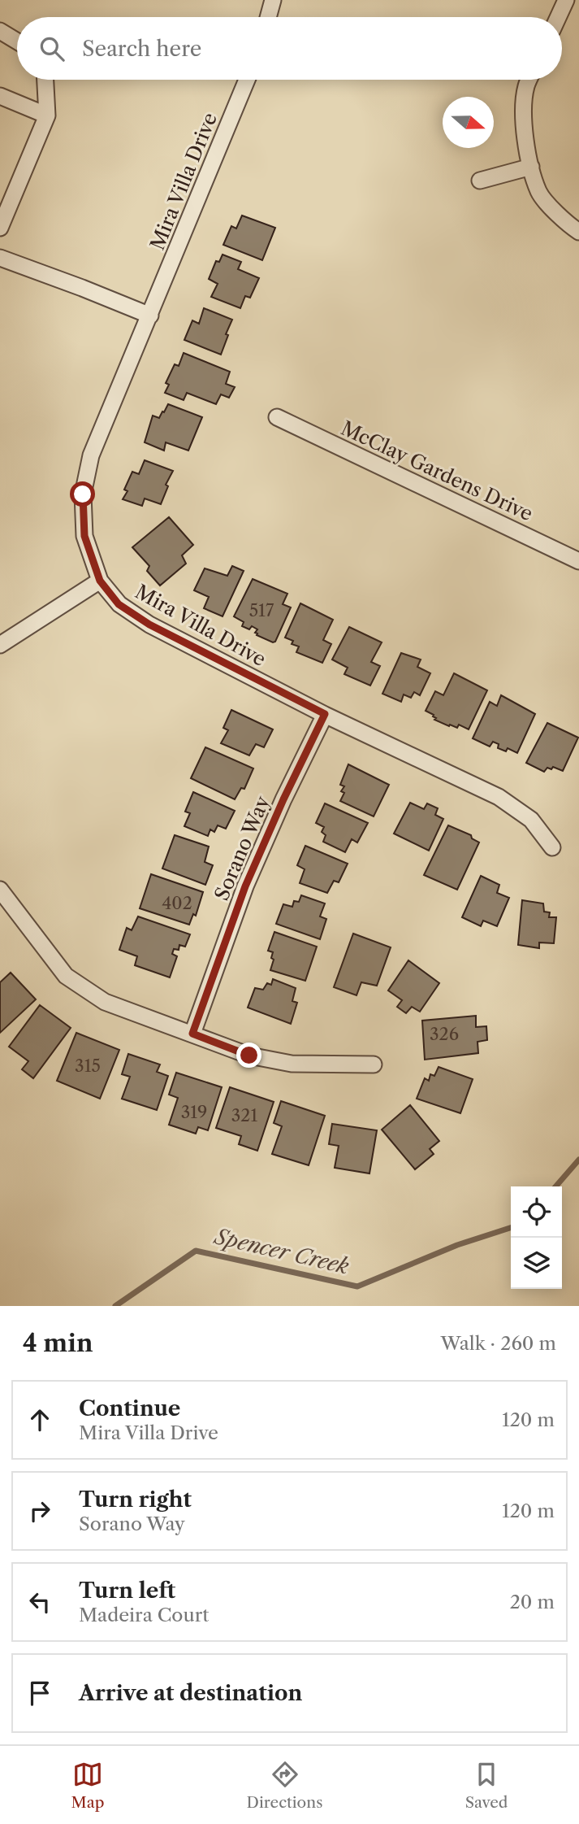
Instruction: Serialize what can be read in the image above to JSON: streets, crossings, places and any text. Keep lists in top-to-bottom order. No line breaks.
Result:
{"streets":{"street":["Mira Villa Drive","McClay Gardens Drive","Sorano Way"]},"crossings":[["Mira Villa Drive","Sorano Way"]],"water":["Spencer Creek"],"house_numbers":["517","402","326","315","319","321"],"north":"right","page":{"search":"Search here","heading":["4 min","Walk · 260 m"],"list":[["Continue","Mira Villa Drive","120 m"],["Turn right","Sorano Way","120 m"],["Turn left","Madeira Court","20 m"],"Arrive at destination"],"nav":["Map","Directions","Saved"]}}
